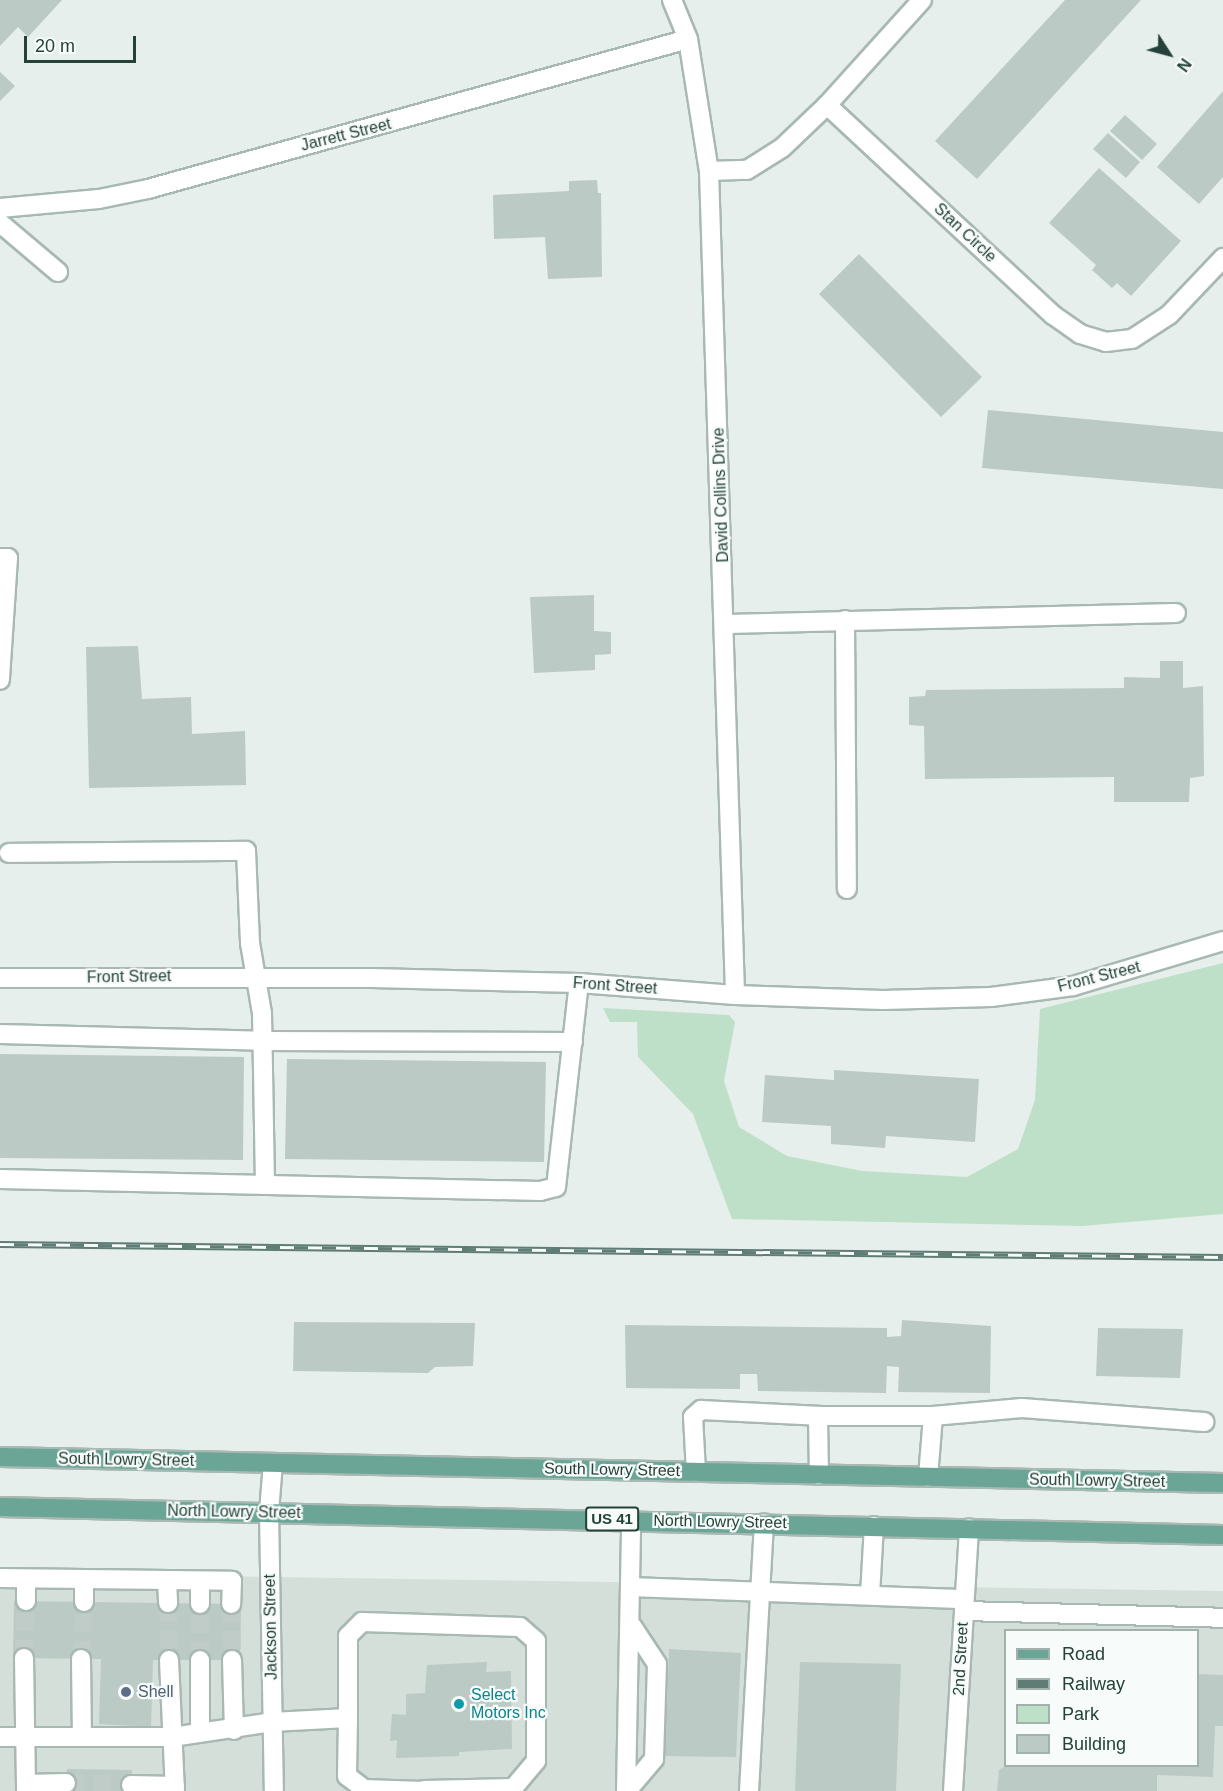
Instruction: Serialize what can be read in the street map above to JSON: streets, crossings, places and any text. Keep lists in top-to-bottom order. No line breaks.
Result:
{"streets":{"main road":["South Lowry Street","North Lowry Street","US 41"],"street":["Jarrett Street","Stan Circle","David Collins Drive","Front Street","Jackson Street","2nd Street"]},"crossings":[["Jarrett Street","David Collins Drive"],["David Collins Drive","Front Street"],["South Lowry Street","Jackson Street"],["North Lowry Street","Jackson Street"],["North Lowry Street","2nd Street"]],"places":["Shell","Select Motors Inc"],"legend":["Road","Railway","Park","Building"],"scale_bar":"20 m","north":"bottom right"}
